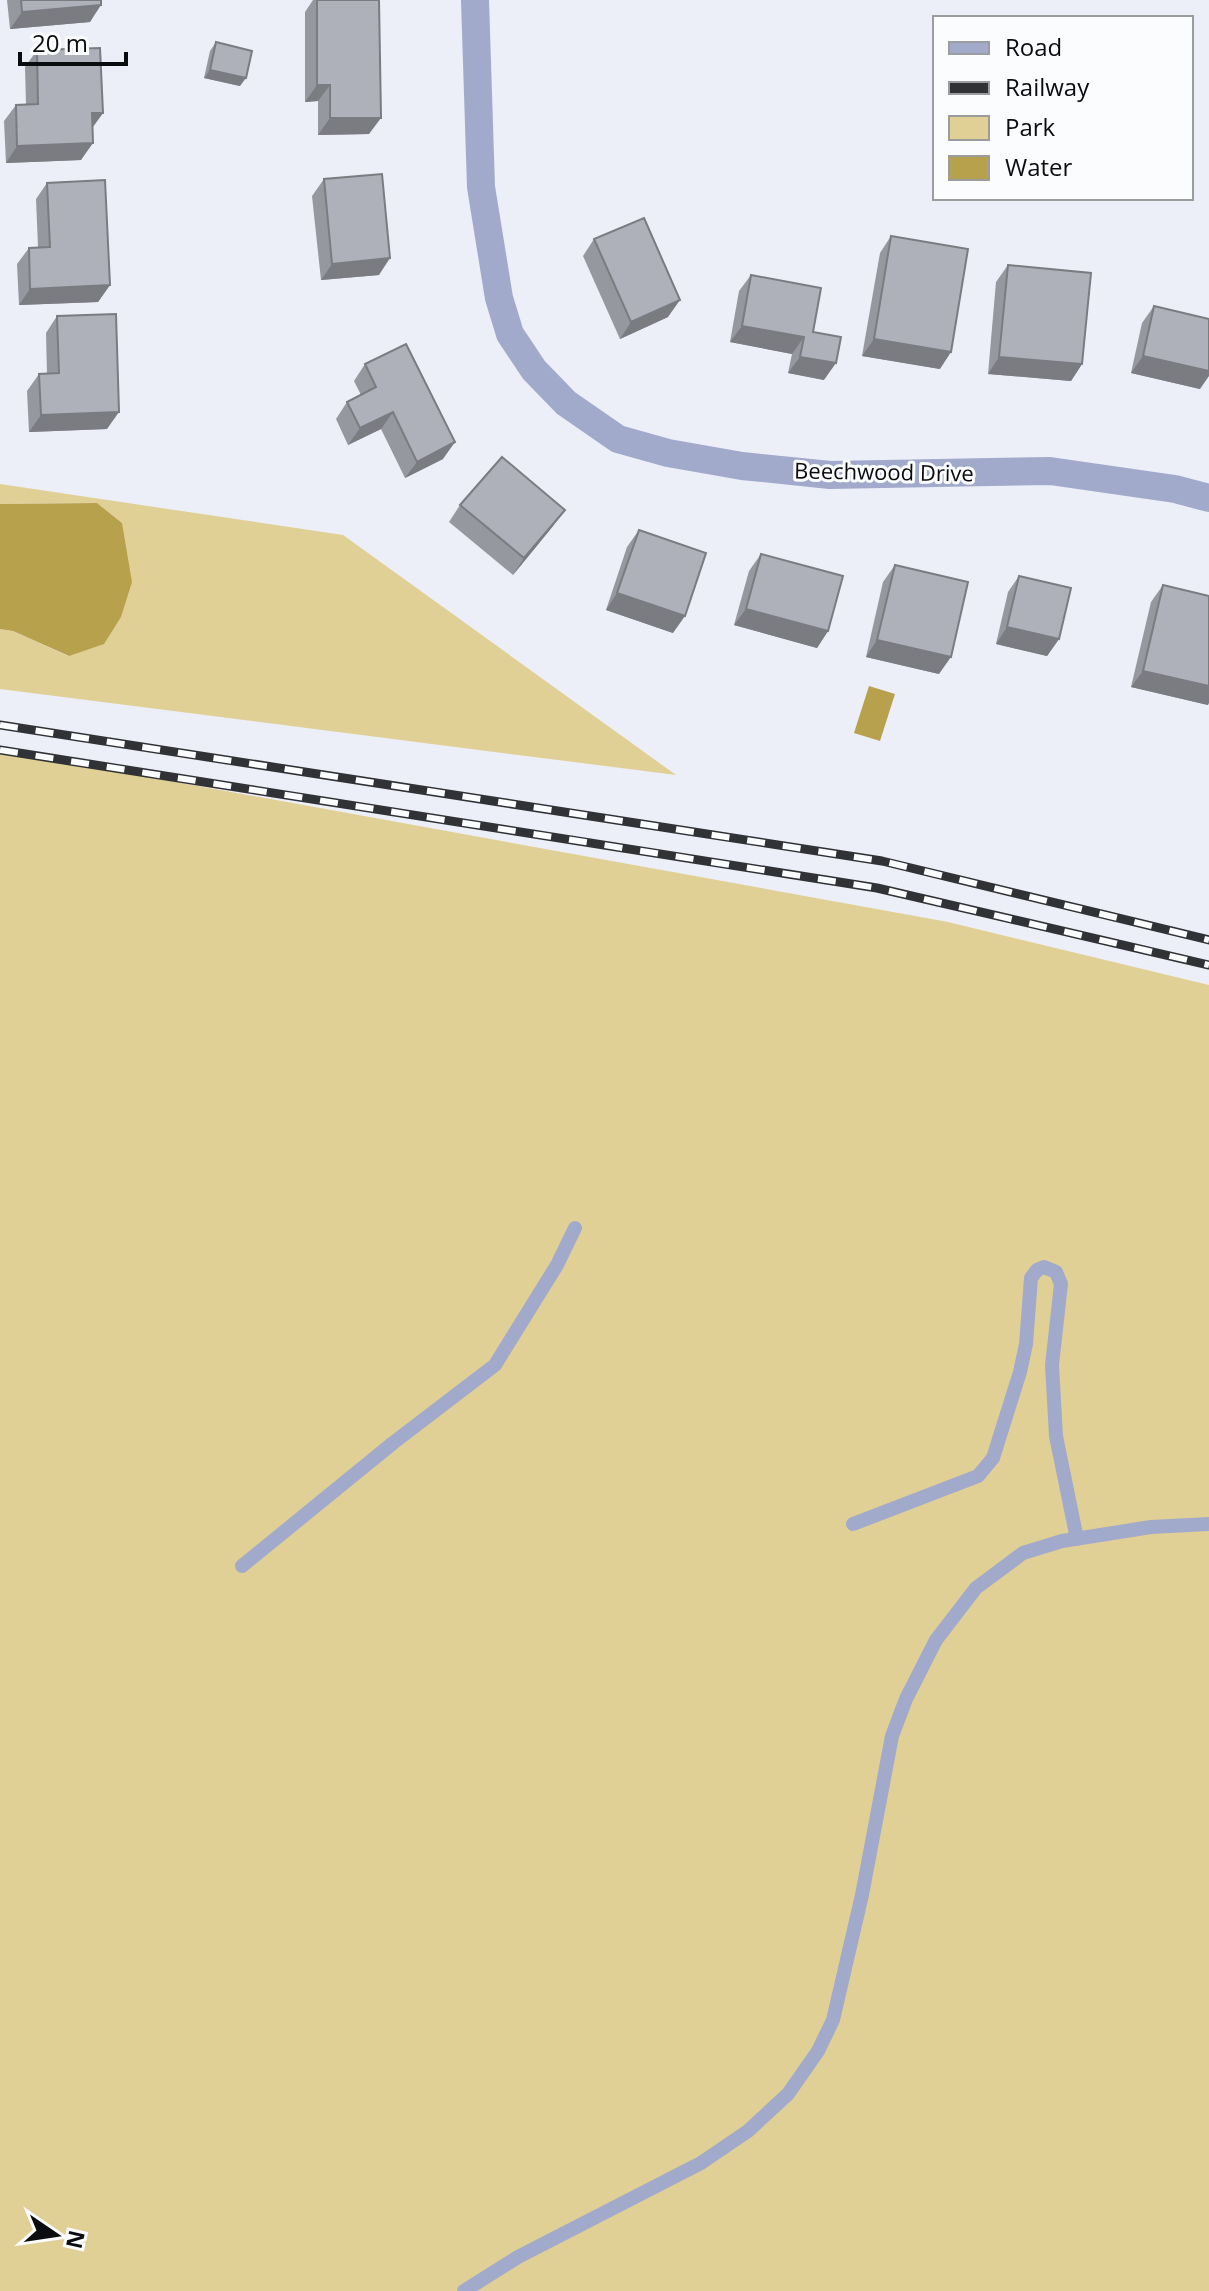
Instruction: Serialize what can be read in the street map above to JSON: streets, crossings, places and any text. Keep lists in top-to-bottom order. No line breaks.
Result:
{"streets":{"street":["Beechwood Drive"]},"legend":["Road","Railway","Park","Water"],"scale_bar":"20 m","north":"right"}
